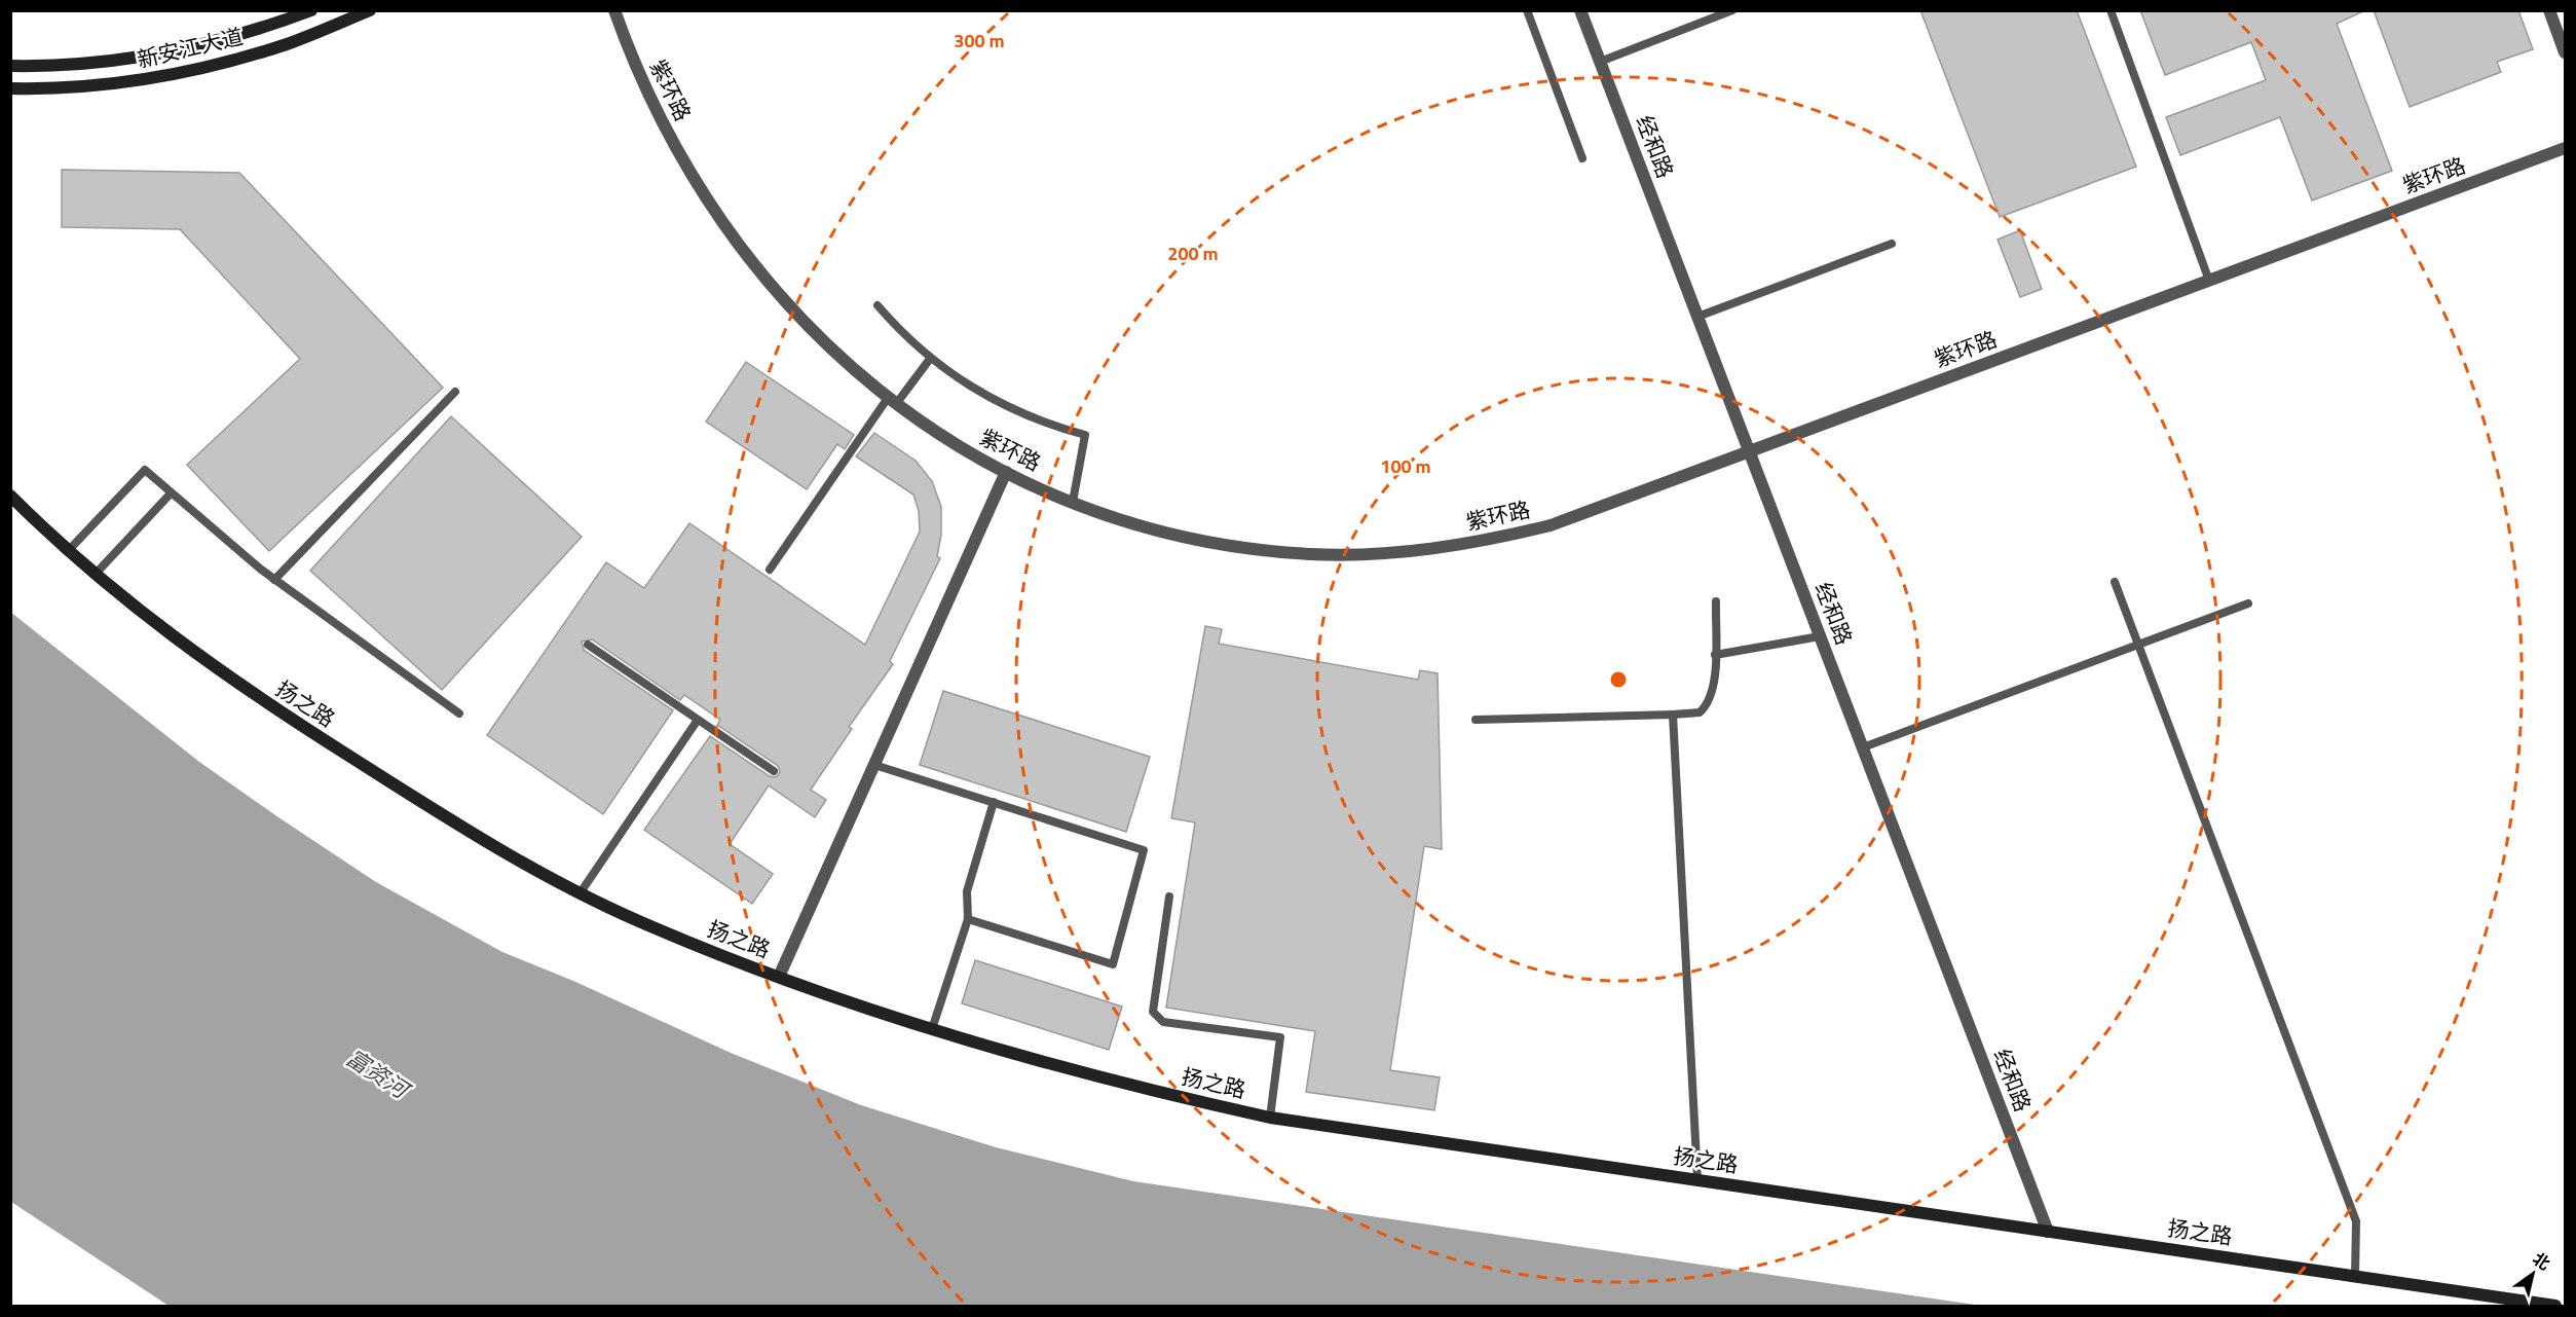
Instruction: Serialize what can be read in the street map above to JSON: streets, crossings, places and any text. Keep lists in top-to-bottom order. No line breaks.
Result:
{"streets":{"street":["新安江大道","紫环路","经和路","扬之路"]},"crossings":[["紫环路","经和路"],["经和路","扬之路"]],"water":["富资河"],"north":"top right","rings":["300 m","200 m","100 m"]}
